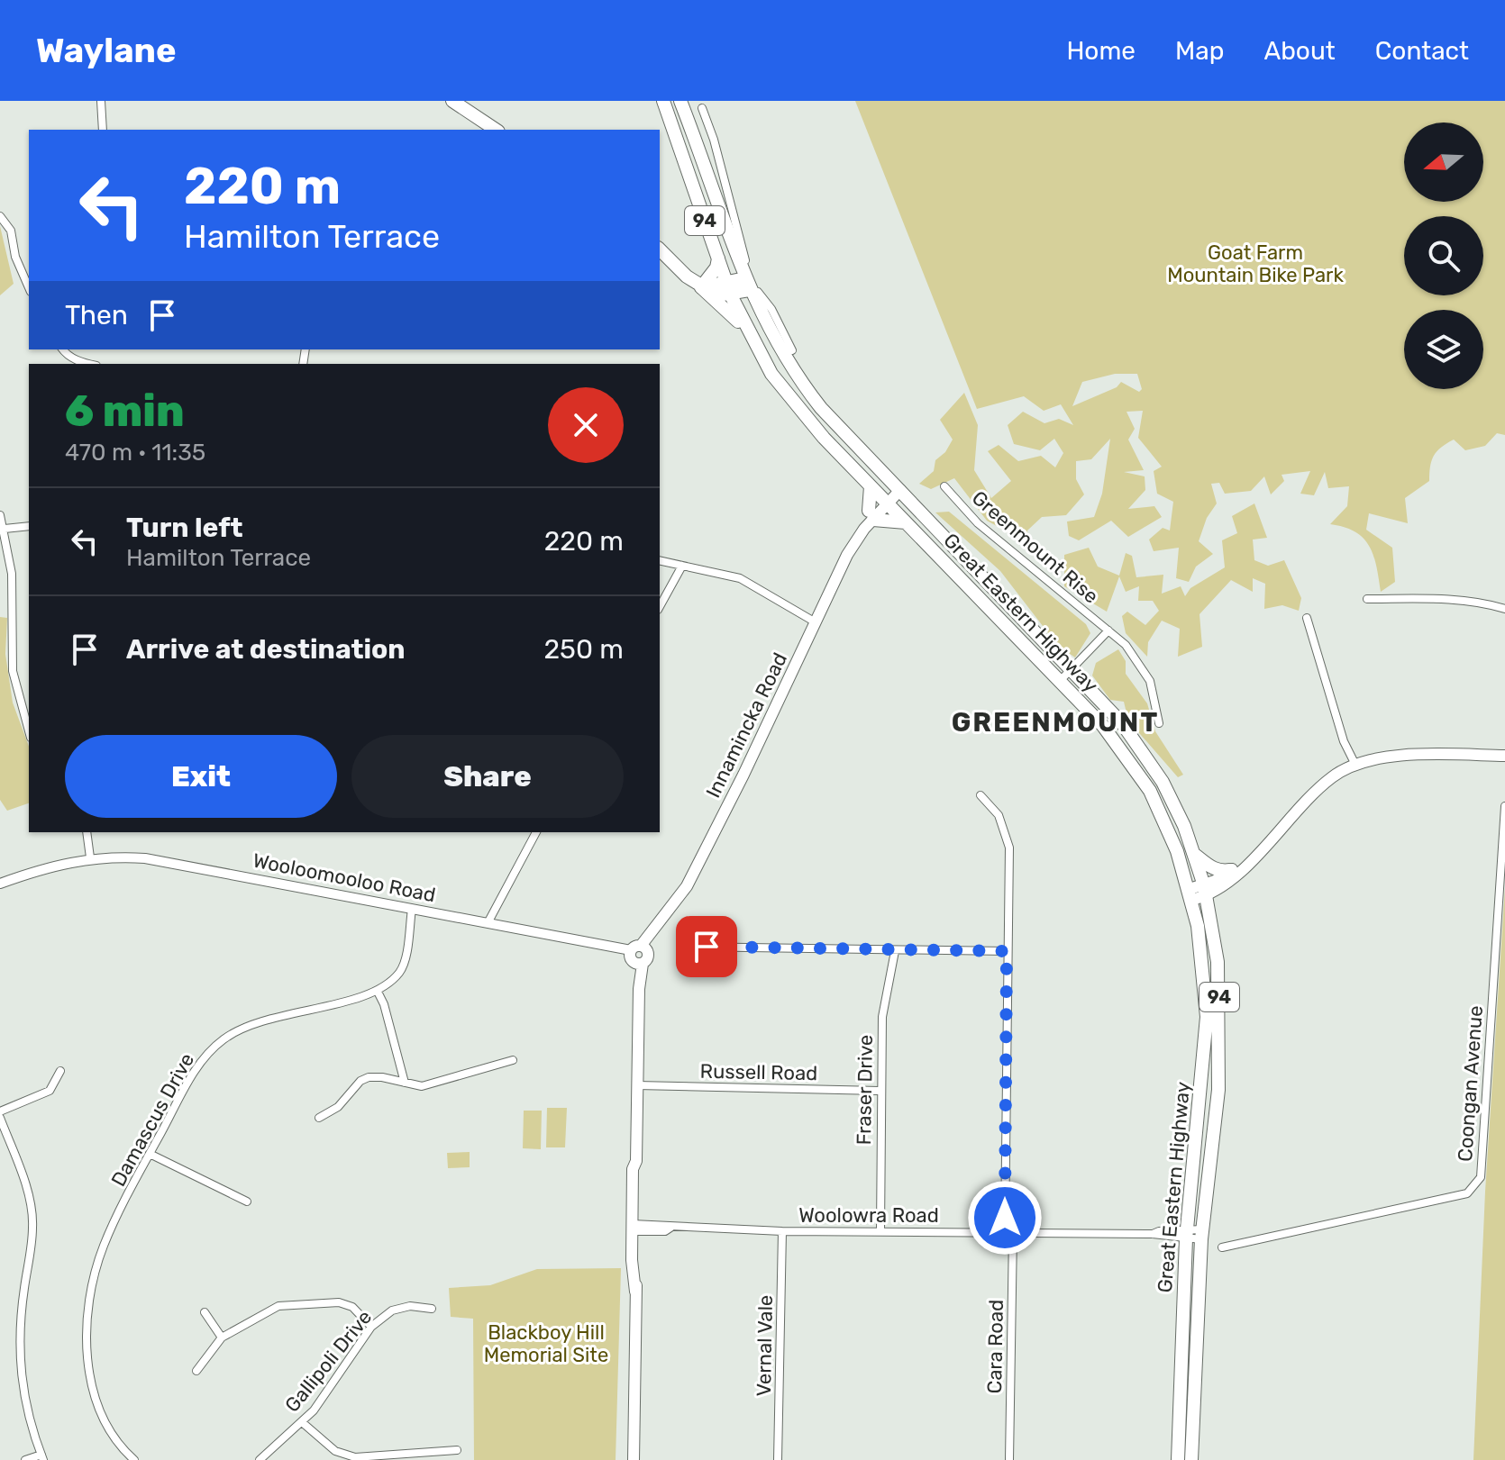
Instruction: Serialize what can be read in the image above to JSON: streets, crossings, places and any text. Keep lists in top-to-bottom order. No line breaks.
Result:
{"streets":{"main road":["94","Great Eastern Highway","Innamincka Road"],"street":["Greenmount Rise","Wooloomooloo Road","Russell Road","Coongan Avenue","Fraser Drive","Damascus Drive","Woolowra Road","Vernal Vale","Cara Road","Gallipoli Drive"]},"crossings":[["Great Eastern Highway","Innamincka Road"],["Great Eastern Highway","Woolowra Road"],["Innamincka Road","Wooloomooloo Road"],["Innamincka Road","Russell Road"],["Innamincka Road","Woolowra Road"],["Russell Road","Fraser Drive"],["Fraser Drive","Woolowra Road"],["Woolowra Road","Vernal Vale"],["Woolowra Road","Cara Road"]],"districts":["GREENMOUNT"],"parks":["Goat Farm Mountain Bike Park","Blackboy Hill Memorial Site"],"north":"left","page":{"header":"Waylane","nav":["Home","Map","About","Contact"],"turn":["220 m","Hamilton Terrace"],"then":"Then","heading":["6 min","470 m · 11:35"],"list":[{"name":"Turn left","note":"Hamilton Terrace","value":"220 m"},{"name":"Arrive at destination","value":"250 m"}],"buttons":["Exit","Share"]}}
